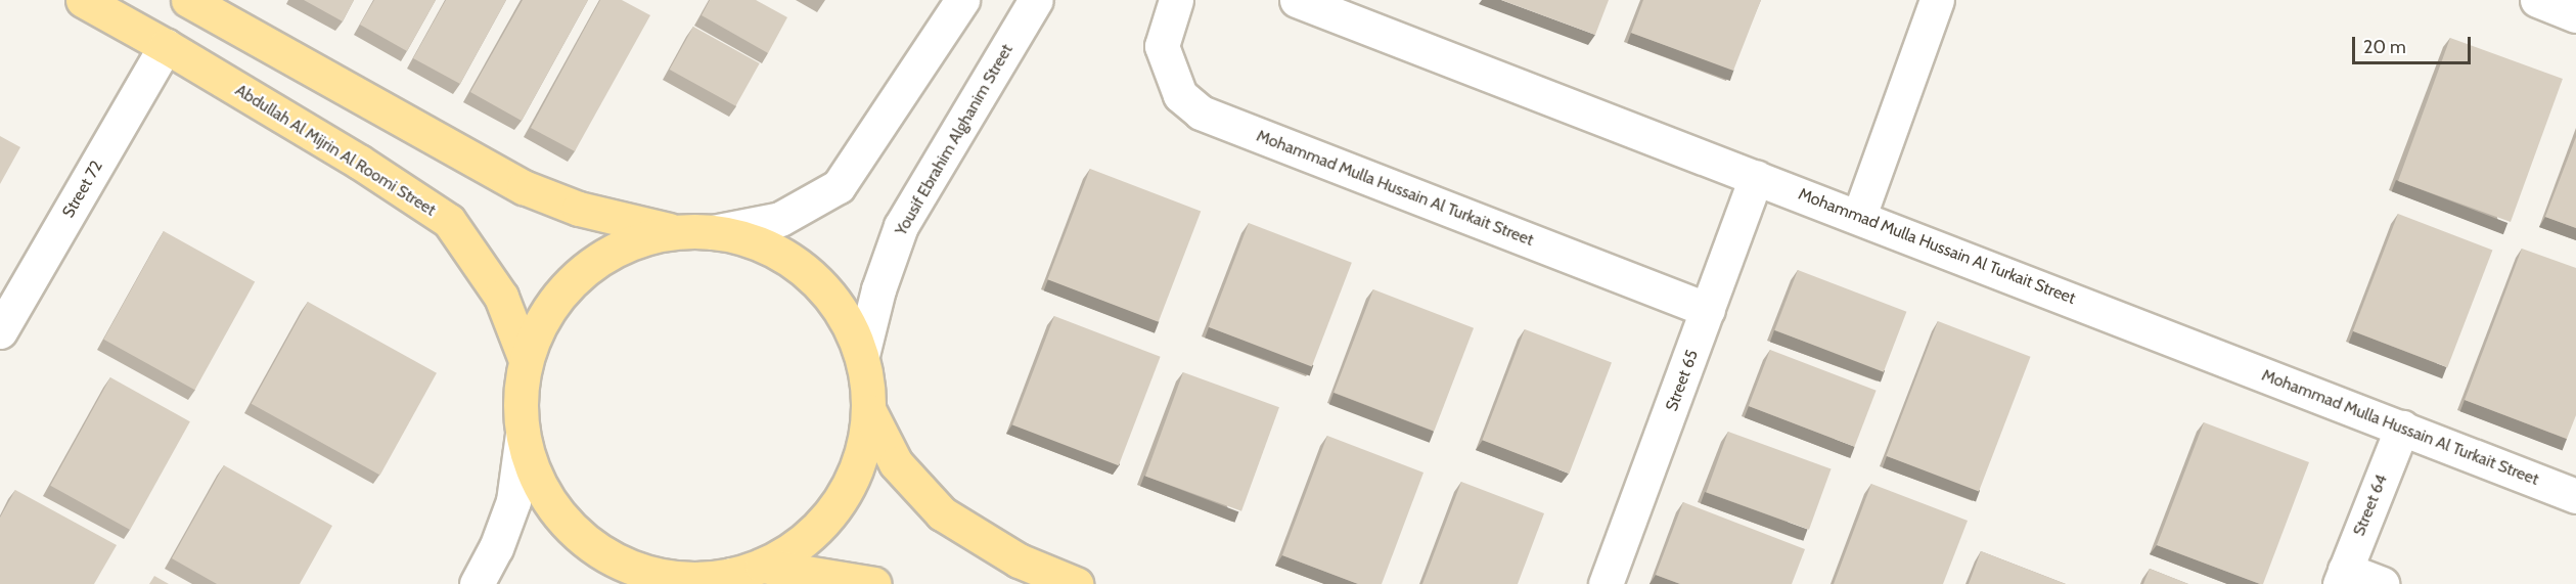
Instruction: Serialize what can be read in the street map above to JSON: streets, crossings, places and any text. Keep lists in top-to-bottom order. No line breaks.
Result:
{"streets":{"main road":["Abdullah Al Mijrin Al Roomi Street"],"street":["Yousif Ebrahim Alghanim Street","Mohammad Mulla Hussain Al Turkait Street","Street 72","Street 65","Street 64"]},"crossings":[["Abdullah Al Mijrin Al Roomi Street","Street 72"],["Mohammad Mulla Hussain Al Turkait Street","Street 65"],["Mohammad Mulla Hussain Al Turkait Street","Street 64"]],"scale_bar":"20 m"}
